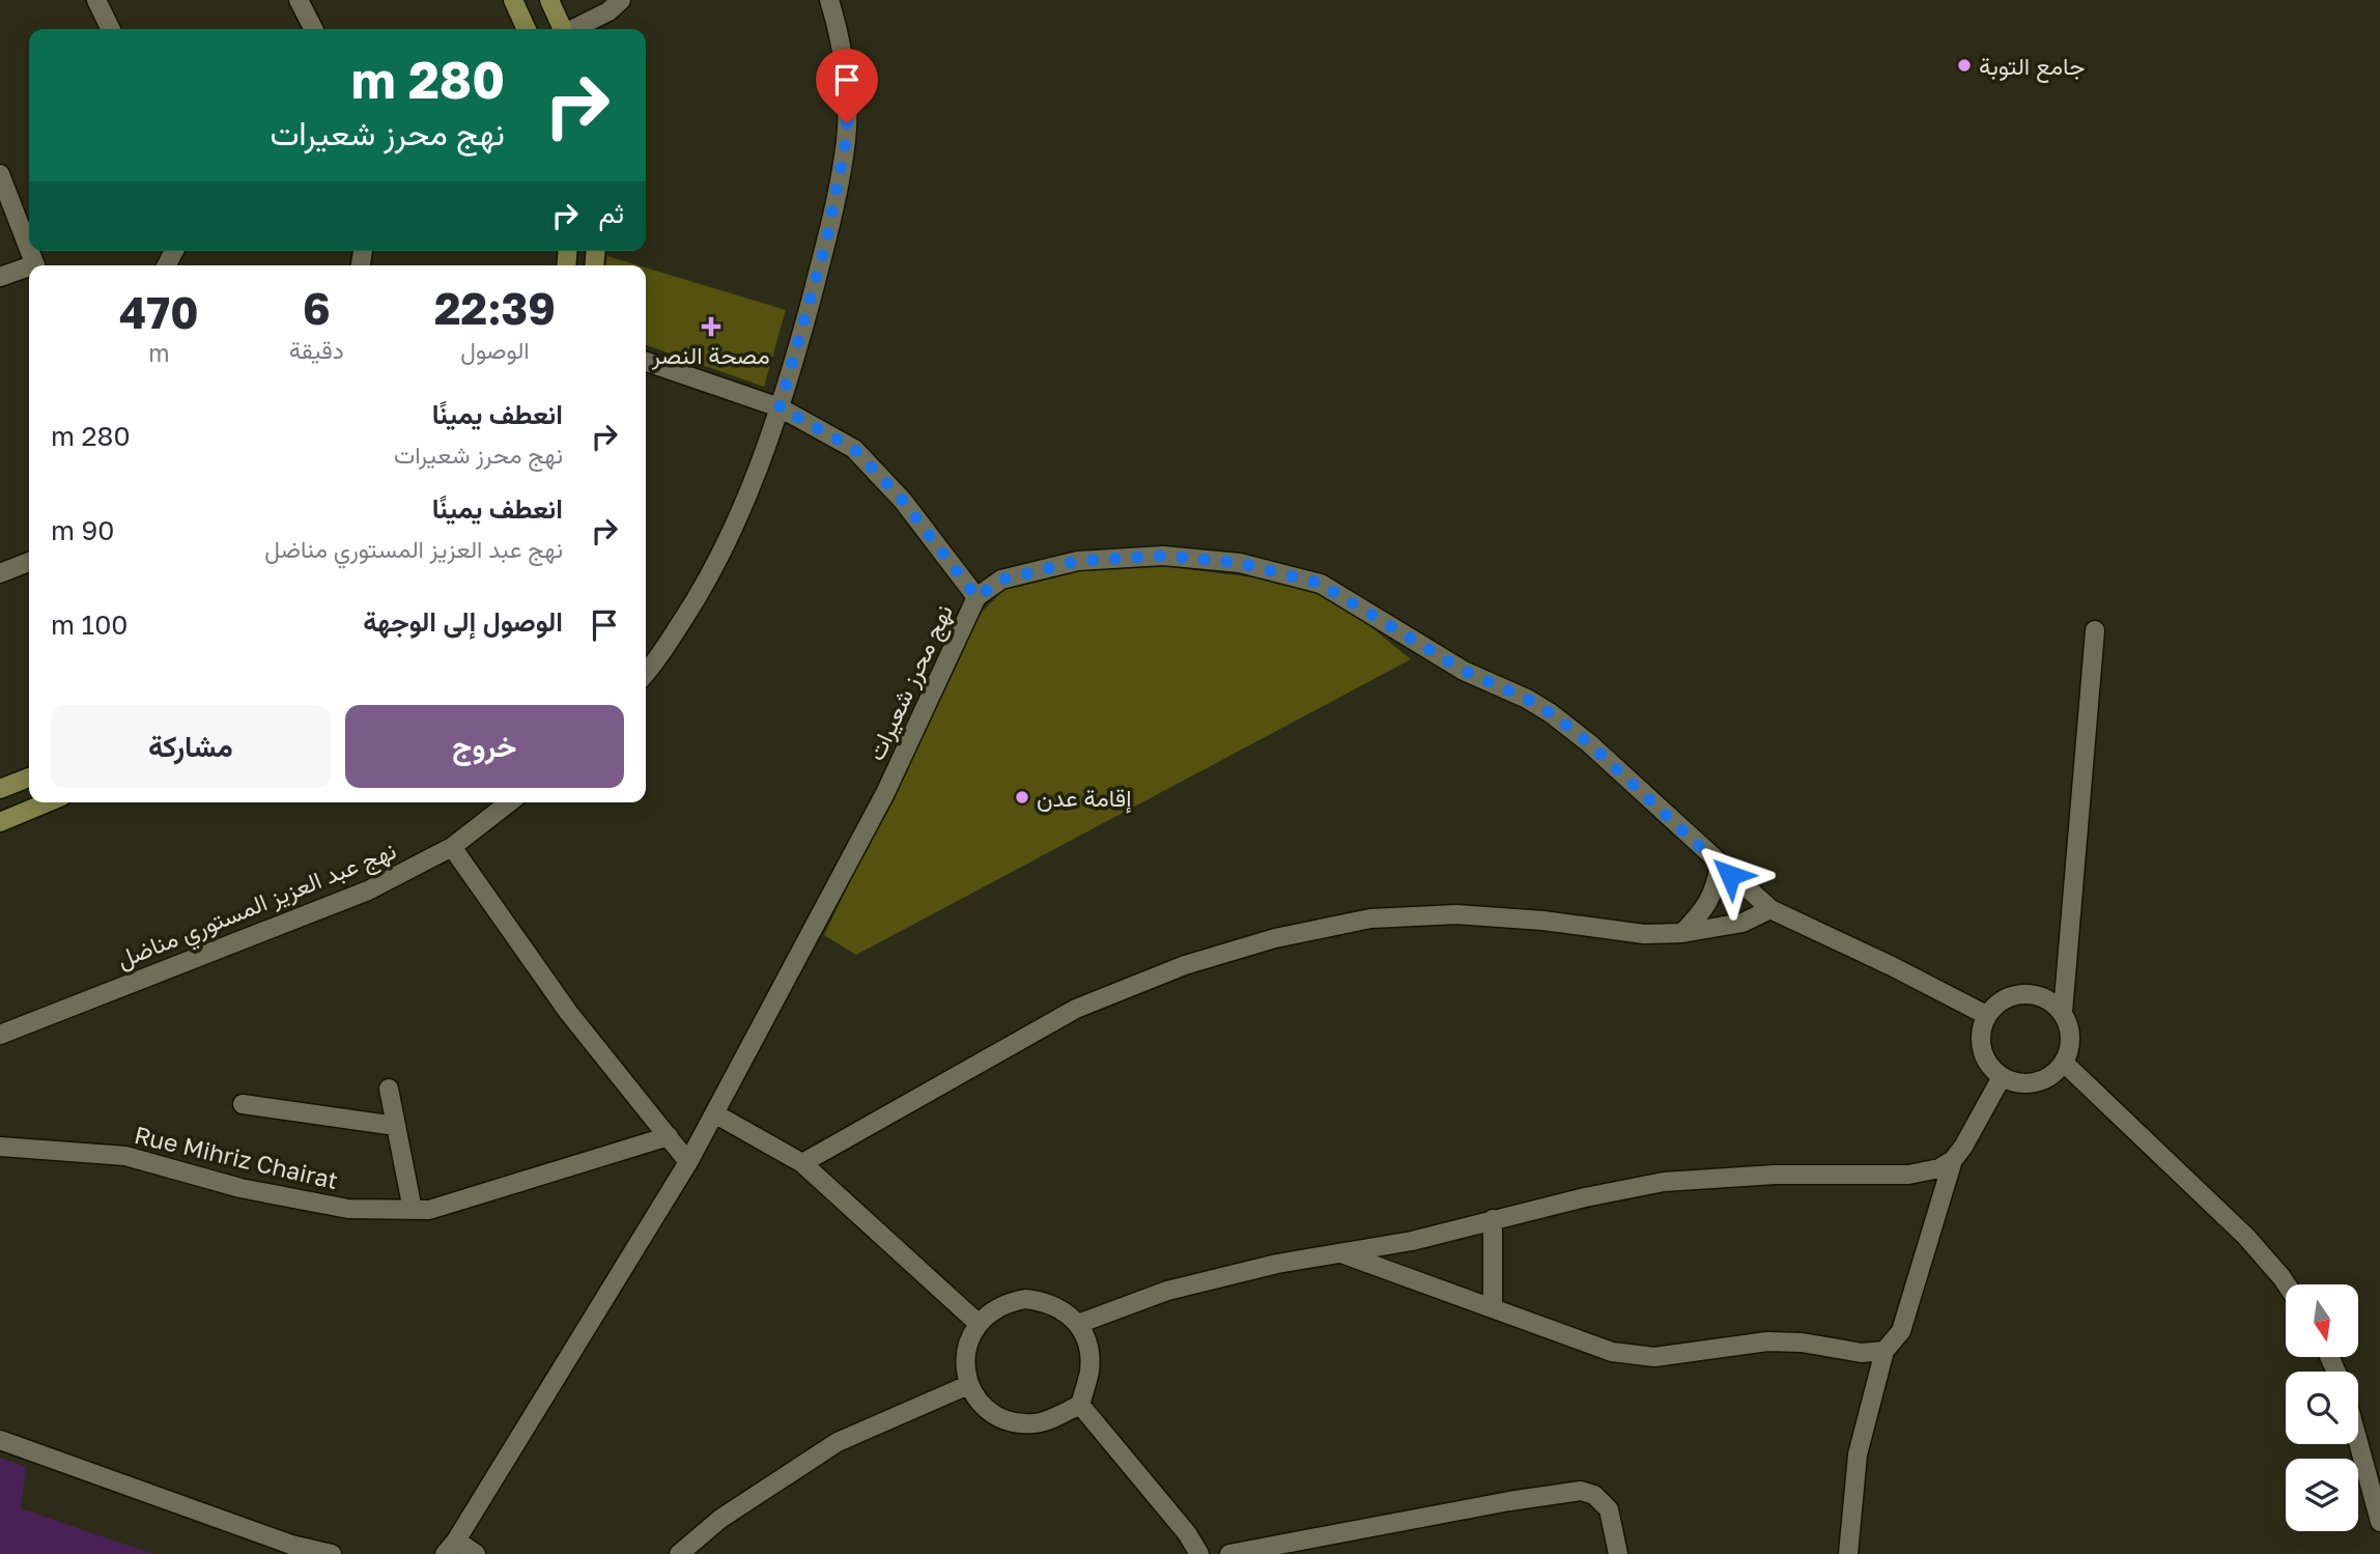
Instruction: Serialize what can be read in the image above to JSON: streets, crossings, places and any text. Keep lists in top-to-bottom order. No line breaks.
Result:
{"streets":{"street":["نهج محرز شعيرات","نهج عبد العزيز المستوري مناضل","Rue Mihriz Chairat"]},"places":{"other":["جامع التوبة","إقامة عدن"],"health":["مصحة النصر"]},"north":"bottom","page":{"turn":["280 m","نهج محرز شعيرات"],"then":"ثم","eta":["22:39","الوصول","6","دقيقة","470","m"],"list":[{"name":"انعطف يمينًا","note":"نهج محرز شعيرات","value":"280 m"},{"name":"انعطف يمينًا","note":"نهج عبد العزيز المستوري مناضل","value":"90 m"},{"name":"الوصول إلى الوجهة","value":"100 m"}],"buttons":["خروج","مشاركة"]}}
